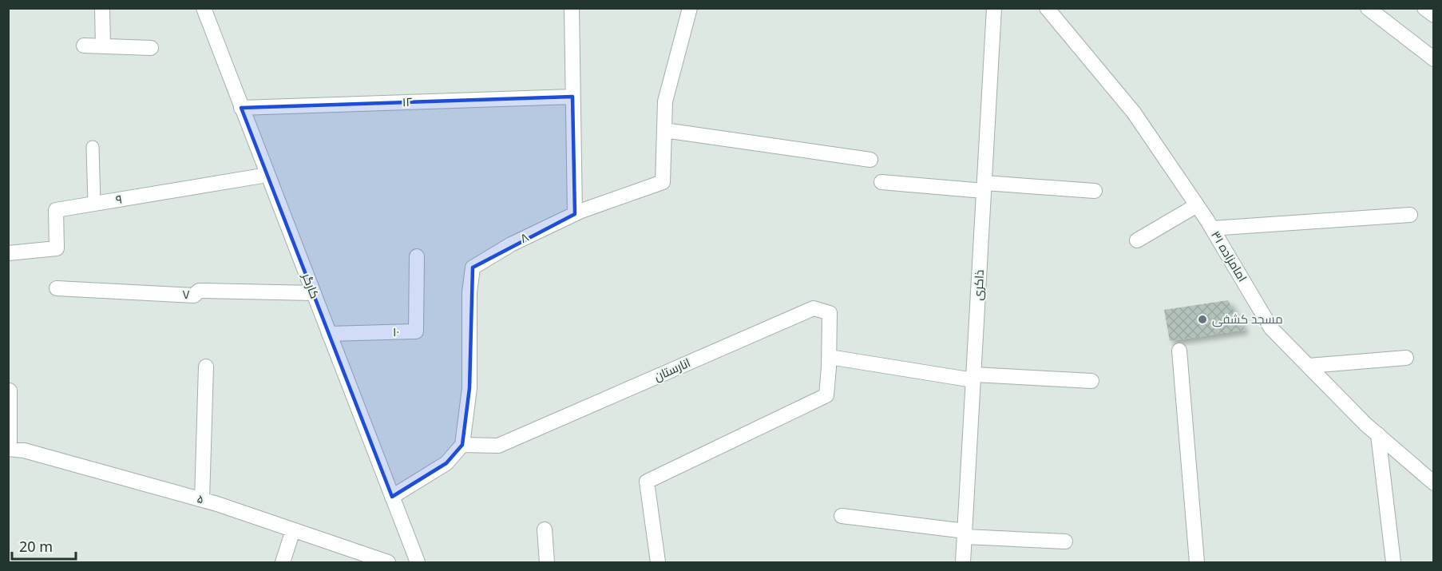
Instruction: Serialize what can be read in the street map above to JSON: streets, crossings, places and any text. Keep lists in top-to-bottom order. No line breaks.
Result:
{"streets":{"street":["۱۲","۹","۸","امامزاده ۳۱","ذاکری","کارگر","۷","۱۰","انارستان","۵"]},"crossings":[["۱۲","کارگر"],["۹","کارگر"],["۸","انارستان"],["کارگر","۷"],["کارگر","۱۰"]],"places":["مسجد کشفی"],"scale_bar":"20 m"}
